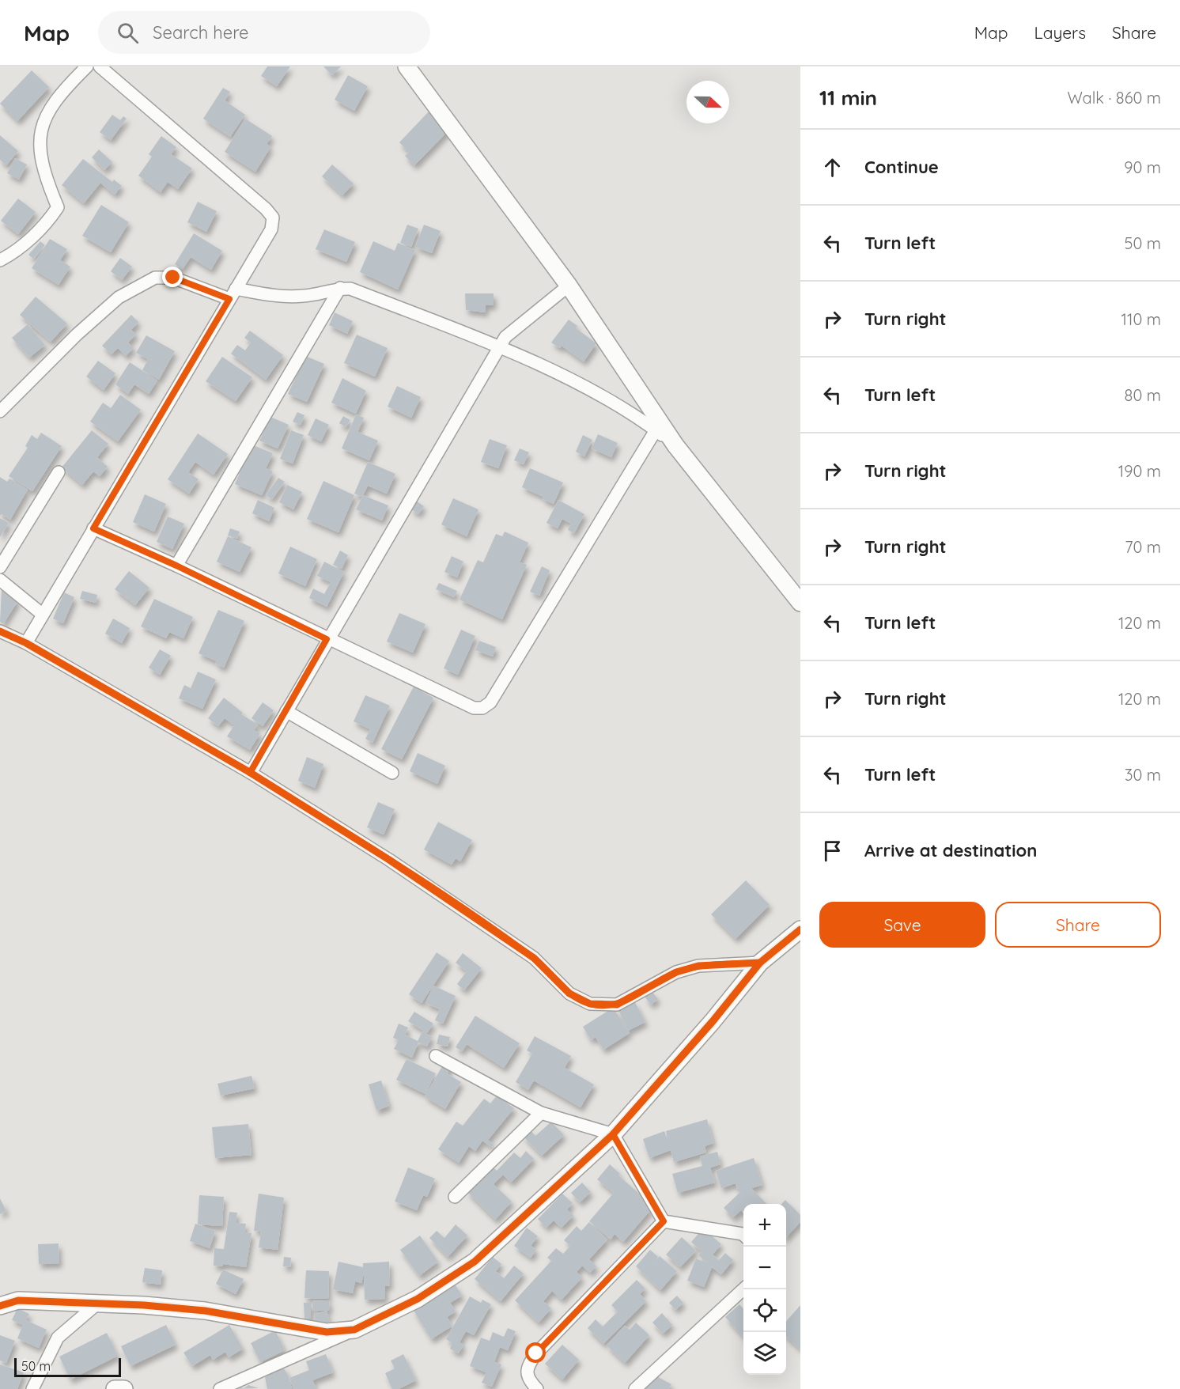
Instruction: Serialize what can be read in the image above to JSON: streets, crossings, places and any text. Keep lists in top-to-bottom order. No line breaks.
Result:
{"scale_bar":"50 m","north":"right","page":{"header":"Map","search":"Search here","nav":["Map","Layers","Share"],"heading":["11 min","Walk · 860 m"],"list":[["Continue","90 m"],["Turn left","50 m"],["Turn right","110 m"],["Turn left","80 m"],["Turn right","190 m"],["Turn right","70 m"],["Turn left","120 m"],["Turn right","120 m"],["Turn left","30 m"],"Arrive at destination"],"buttons":["Save","Share"],"map_buttons":["+","−"],"scale":"50 m"}}
